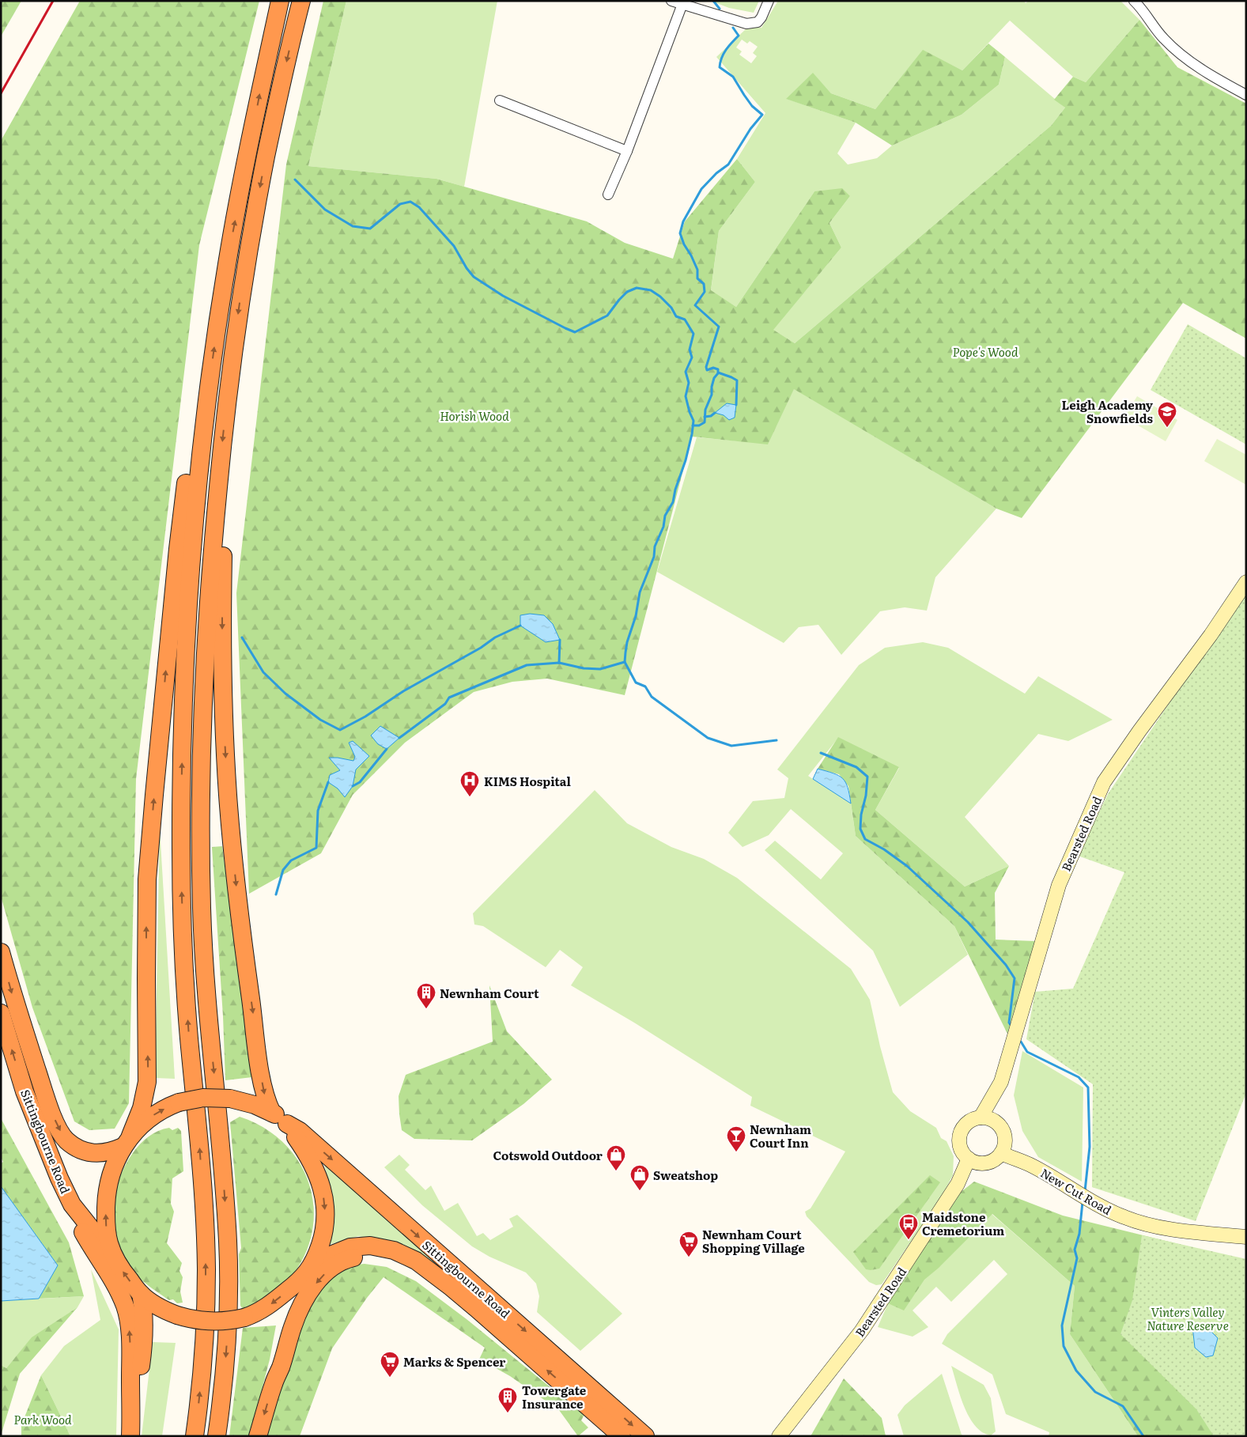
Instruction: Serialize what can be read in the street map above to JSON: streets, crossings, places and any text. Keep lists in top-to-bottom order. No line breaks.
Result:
{"streets":{"highway":["Sittingbourne Road"],"street":["Bearsted Road","New Cut Road"]},"crossings":[["Bearsted Road","New Cut Road"]],"parks":["Pope's Wood","Horish Wood","Vinters Valley Nature Reserve","Park Wood"],"places":{"school or university":["Leigh Academy Snowfields"],"hospital":["KIMS Hospital"],"building":["Newnham Court","Towergate Insurance"],"bar":["Newnham Court Inn"],"shop":["Cotswold Outdoor","Sweatshop"],"bus stop":["Maidstone Cremetorium"],"supermarket":["Newnham Court Shopping Village","Marks & Spencer"]}}
